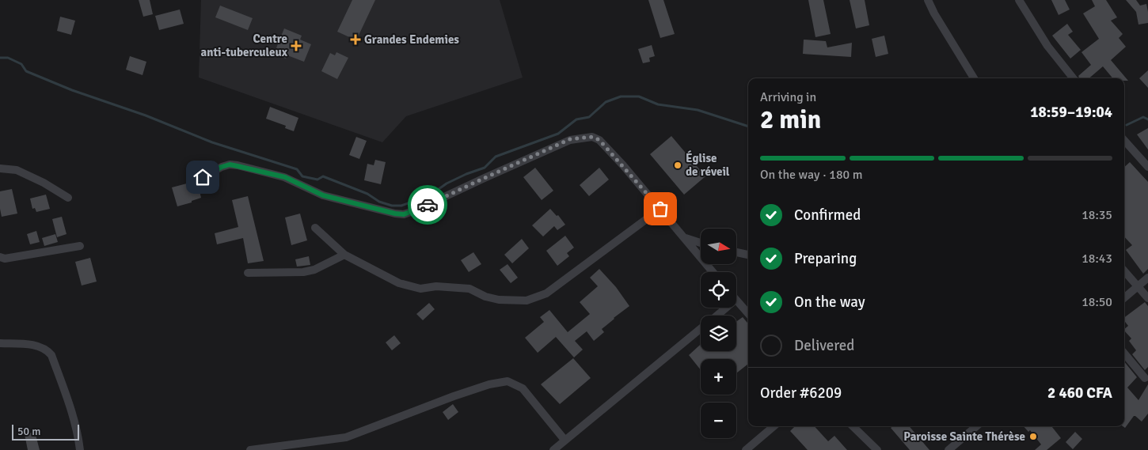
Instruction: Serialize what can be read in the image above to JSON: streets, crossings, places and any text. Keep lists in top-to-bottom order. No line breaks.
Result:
{"places":{"health":["Grandes Endemies","Centre anti-tuberculeux"],"other":["Église de réveil","Paroisse Sainte Thérèse"]},"scale_bar":"50 m","north":"right","page":{"heading":["2 min","Arriving in","18:59–19:04"],"panel":["Order #6209","2 460 CFA"],"bar":"On the way · 180 m","list":[["Confirmed","18:35"],["Preparing","18:43"],["On the way","18:50"],"Delivered"],"map_buttons":["+","−"],"scale":"50 m"}}
